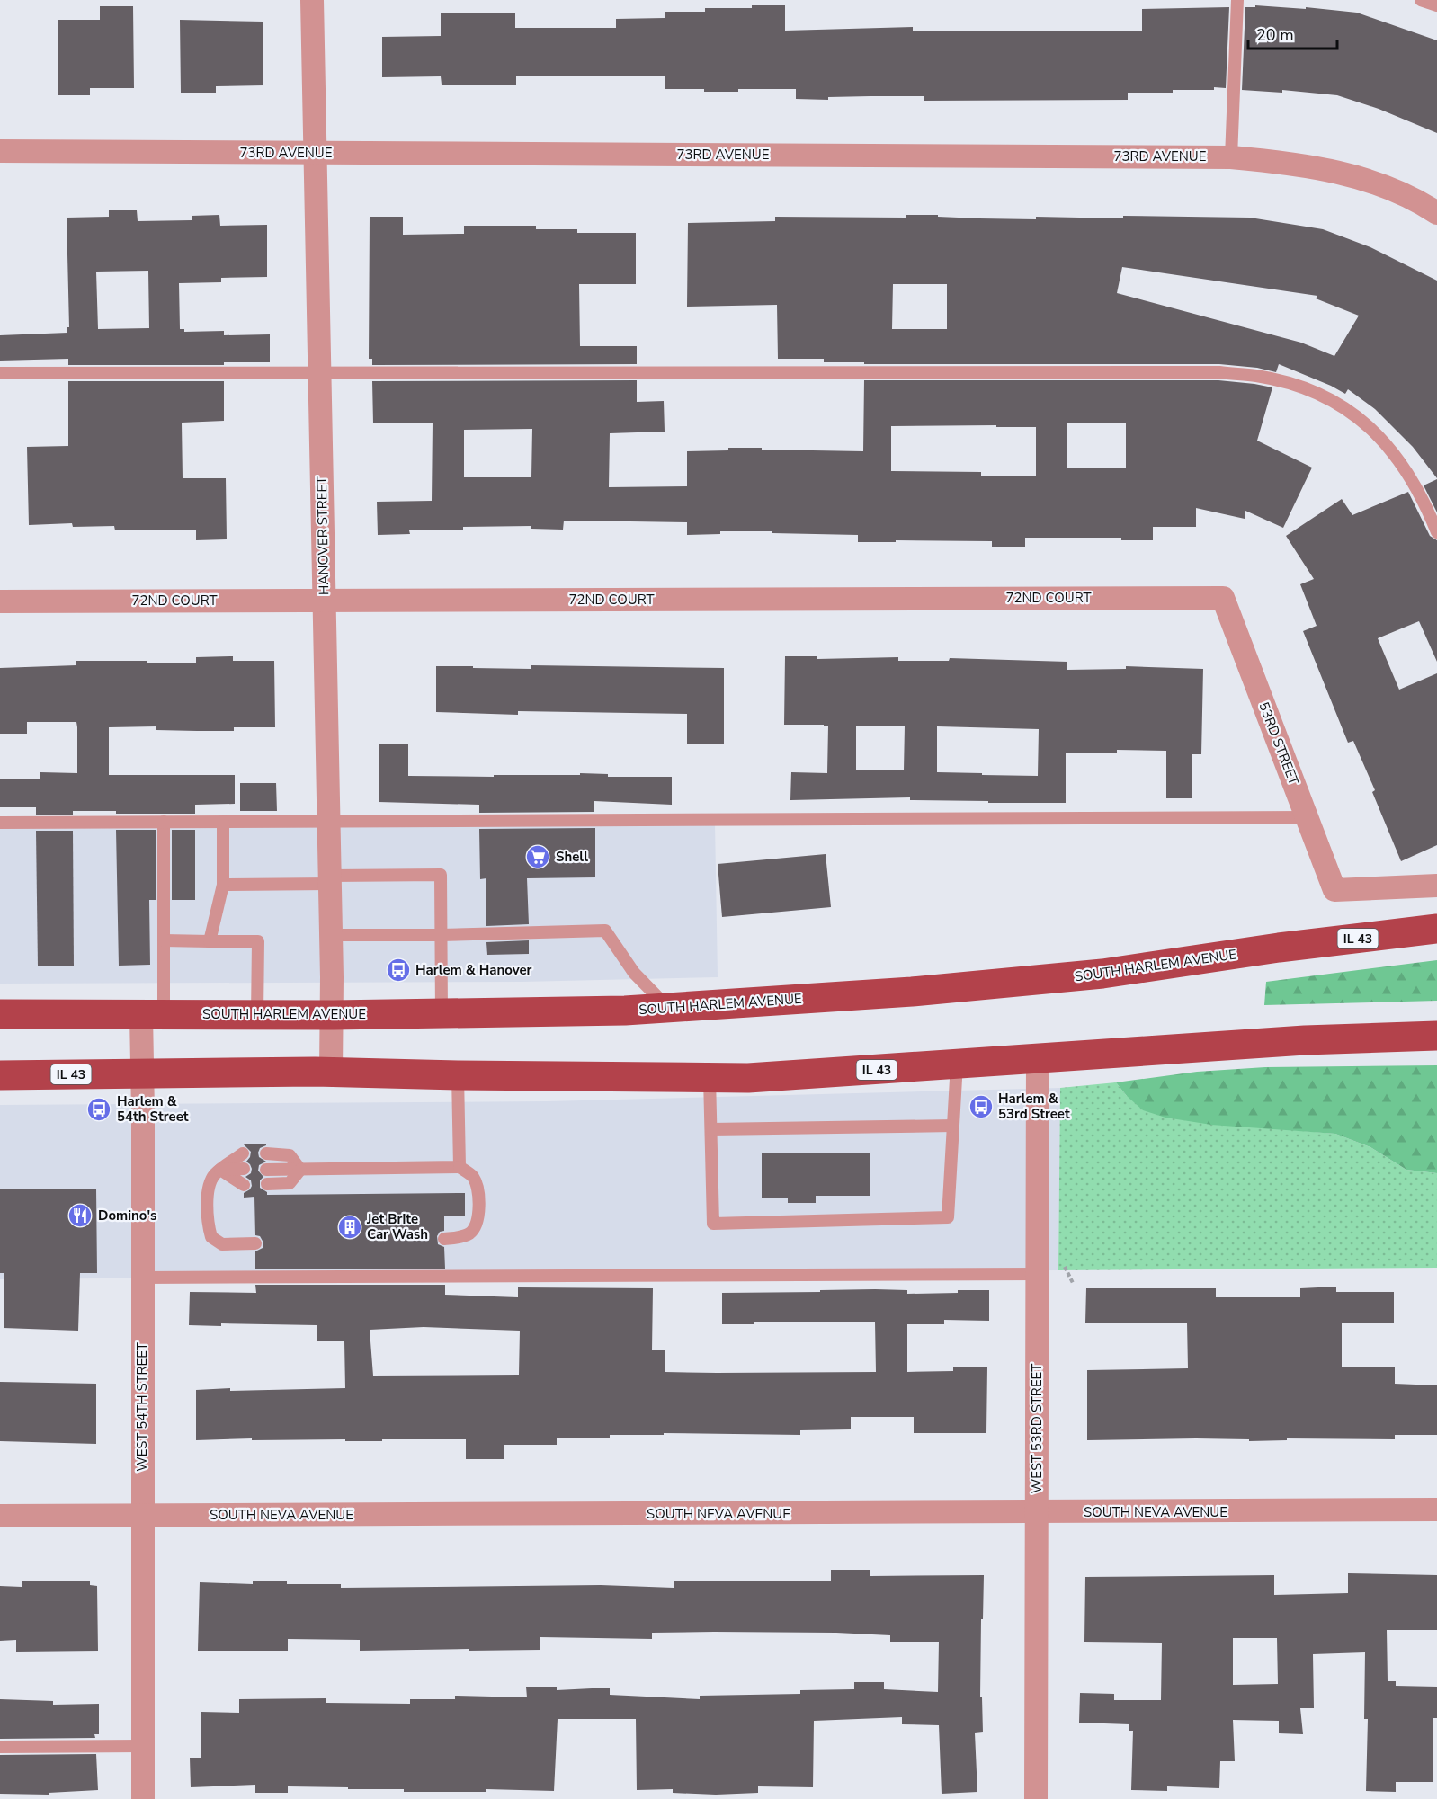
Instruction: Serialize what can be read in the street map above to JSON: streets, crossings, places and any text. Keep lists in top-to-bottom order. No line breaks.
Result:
{"streets":{"main road":["IL 43","SOUTH HARLEM AVENUE"],"street":["73RD AVENUE","HANOVER STREET","72ND COURT","53RD STREET","WEST 54TH STREET","WEST 53RD STREET","SOUTH NEVA AVENUE"]},"crossings":[["73RD AVENUE","HANOVER STREET"],["HANOVER STREET","72ND COURT"],["HANOVER STREET","IL 43"],["HANOVER STREET","SOUTH HARLEM AVENUE"],["72ND COURT","53RD STREET"],["IL 43","WEST 54TH STREET"],["IL 43","WEST 53RD STREET"],["SOUTH HARLEM AVENUE","WEST 54TH STREET"],["WEST 54TH STREET","SOUTH NEVA AVENUE"],["WEST 53RD STREET","SOUTH NEVA AVENUE"]],"places":{"supermarket":["Shell"],"bus stop":["Harlem & Hanover","Harlem & 53rd Street","Harlem & 54th Street"],"restaurant":["Domino's"],"building":["Jet Brite Car Wash"]},"scale_bar":"20 m"}
